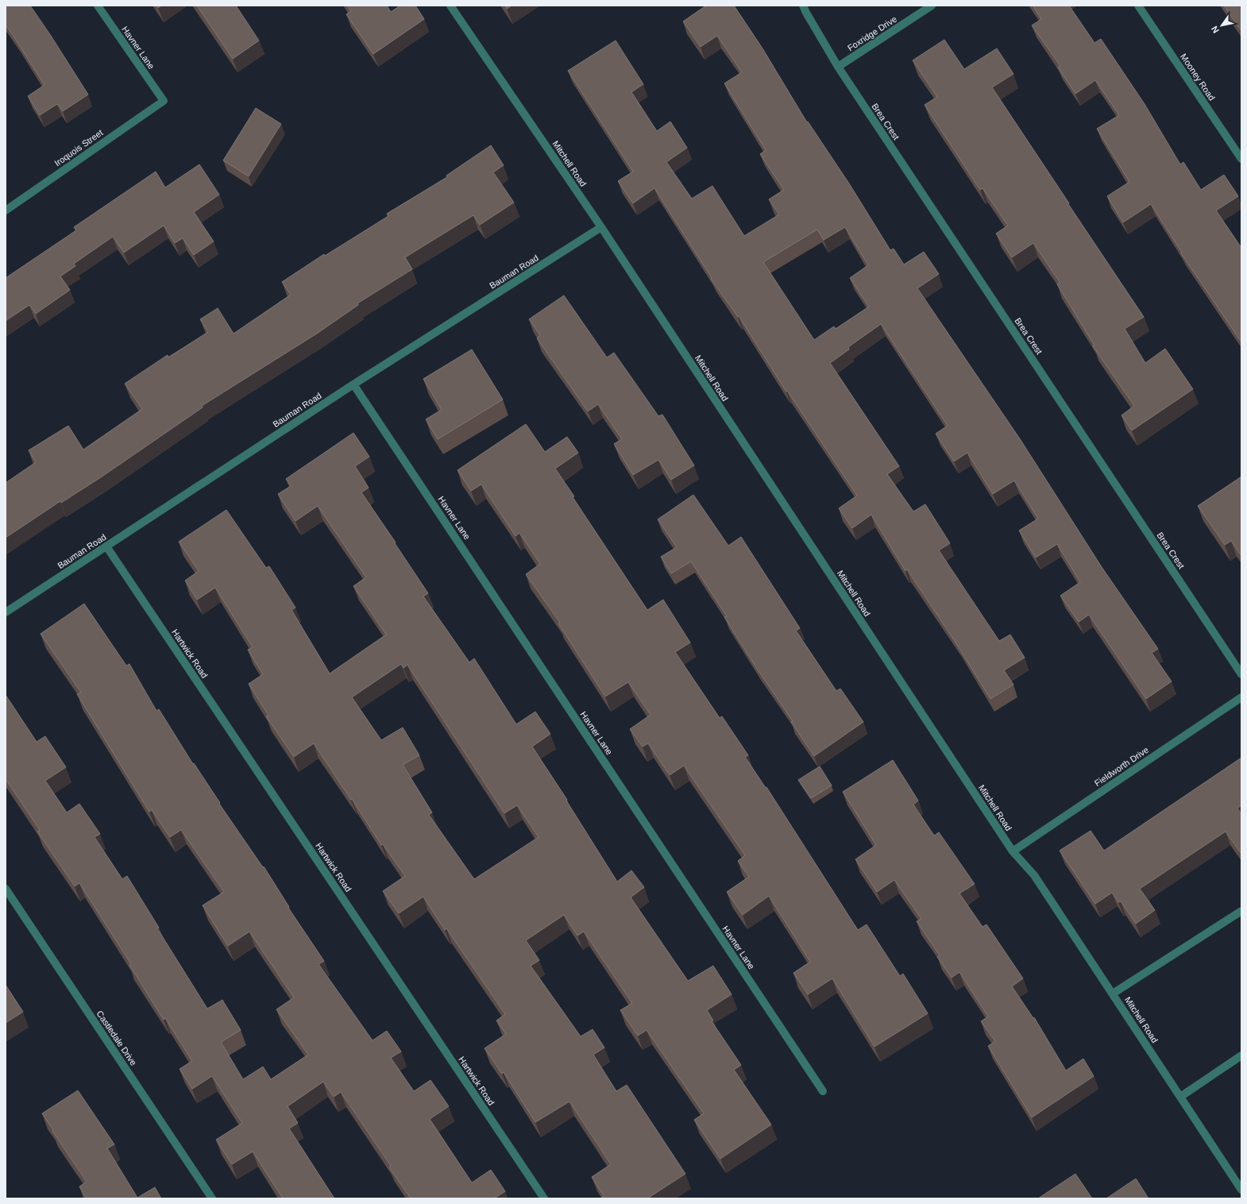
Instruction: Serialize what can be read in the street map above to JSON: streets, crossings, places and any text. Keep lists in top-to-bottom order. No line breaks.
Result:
{"streets":{"street":["Foxridge Drive","Havner Lane","Mooney Road","Brea Crest","Iroquois Street","Mitchell Road","Bauman Road","Hartwick Road","Fieldworth Drive","Castledale Drive"]},"crossings":[["Foxridge Drive","Brea Crest"],["Havner Lane","Iroquois Street"],["Havner Lane","Bauman Road"],["Mitchell Road","Bauman Road"],["Mitchell Road","Fieldworth Drive"],["Bauman Road","Hartwick Road"]],"north":"bottom left"}
